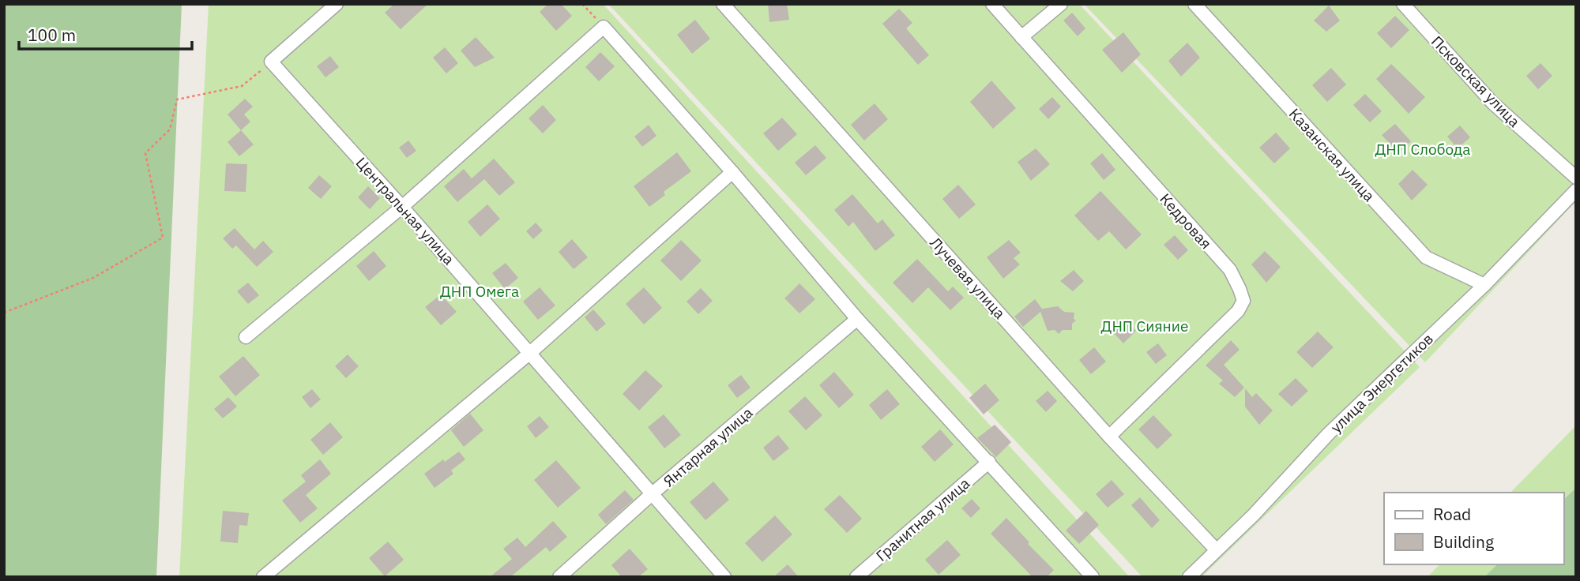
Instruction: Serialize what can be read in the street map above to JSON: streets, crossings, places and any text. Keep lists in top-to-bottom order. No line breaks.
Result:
{"streets":{"street":["Псковская улица","Казанская улица","Центральная улица","Кедровая","Лучевая улица","улица Энергетиков","Янтарная улица","Гранитная улица"]},"crossings":[["Казанская улица","улица Энергетиков"],["Центральная улица","Янтарная улица"],["Кедровая","Лучевая улица"],["Лучевая улица","улица Энергетиков"]],"parks":["ДНП Слобода","ДНП Омега","ДНП Сияние"],"legend":["Road","Building"],"scale_bar":"100 m"}
